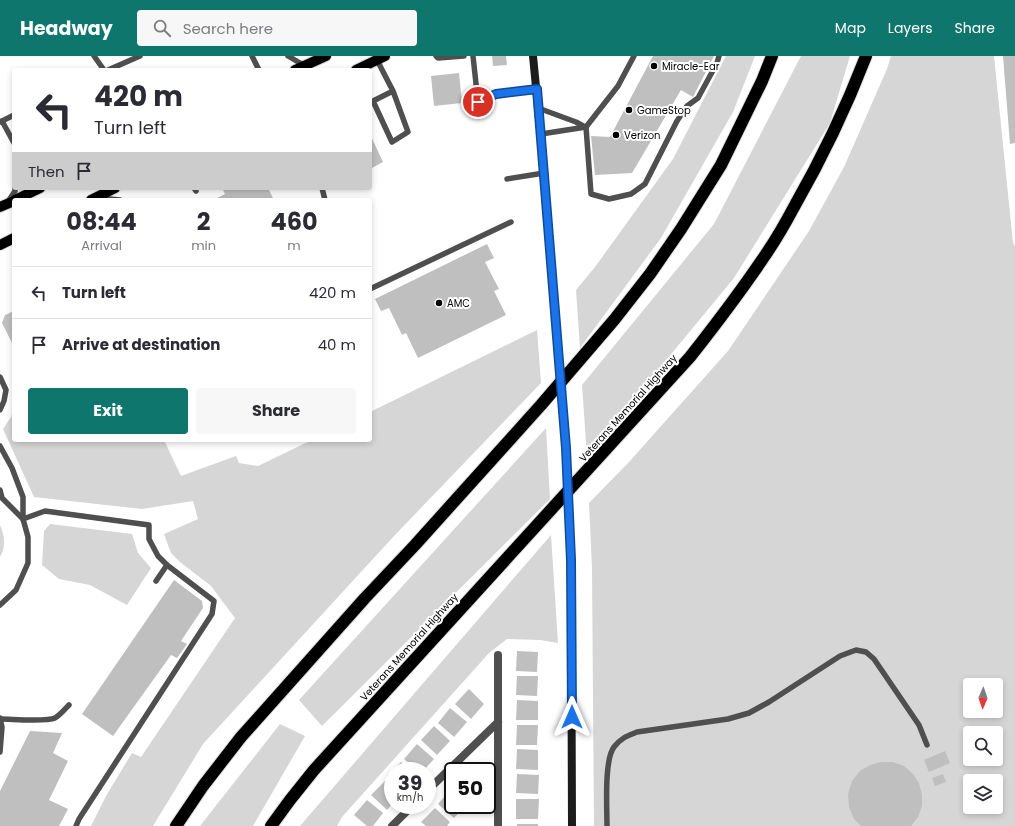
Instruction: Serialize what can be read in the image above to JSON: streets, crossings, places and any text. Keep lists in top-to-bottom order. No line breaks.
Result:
{"streets":{"highway":["Veterans Memorial Highway"]},"places":["Miracle-Ear","GameStop","Verizon","AMC"],"north":"bottom","page":{"header":"Headway","search":"Search here","nav":["Map","Layers","Share"],"turn":["420 m","Turn left"],"then":"Then","eta":["08:44","Arrival","2","min","460","m"],"list":[{"name":"Turn left","value":"420 m"},{"name":"Arrive at destination","value":"40 m"}],"buttons":["Exit","Share"],"speed":"39 km/h","limit":"50"}}
